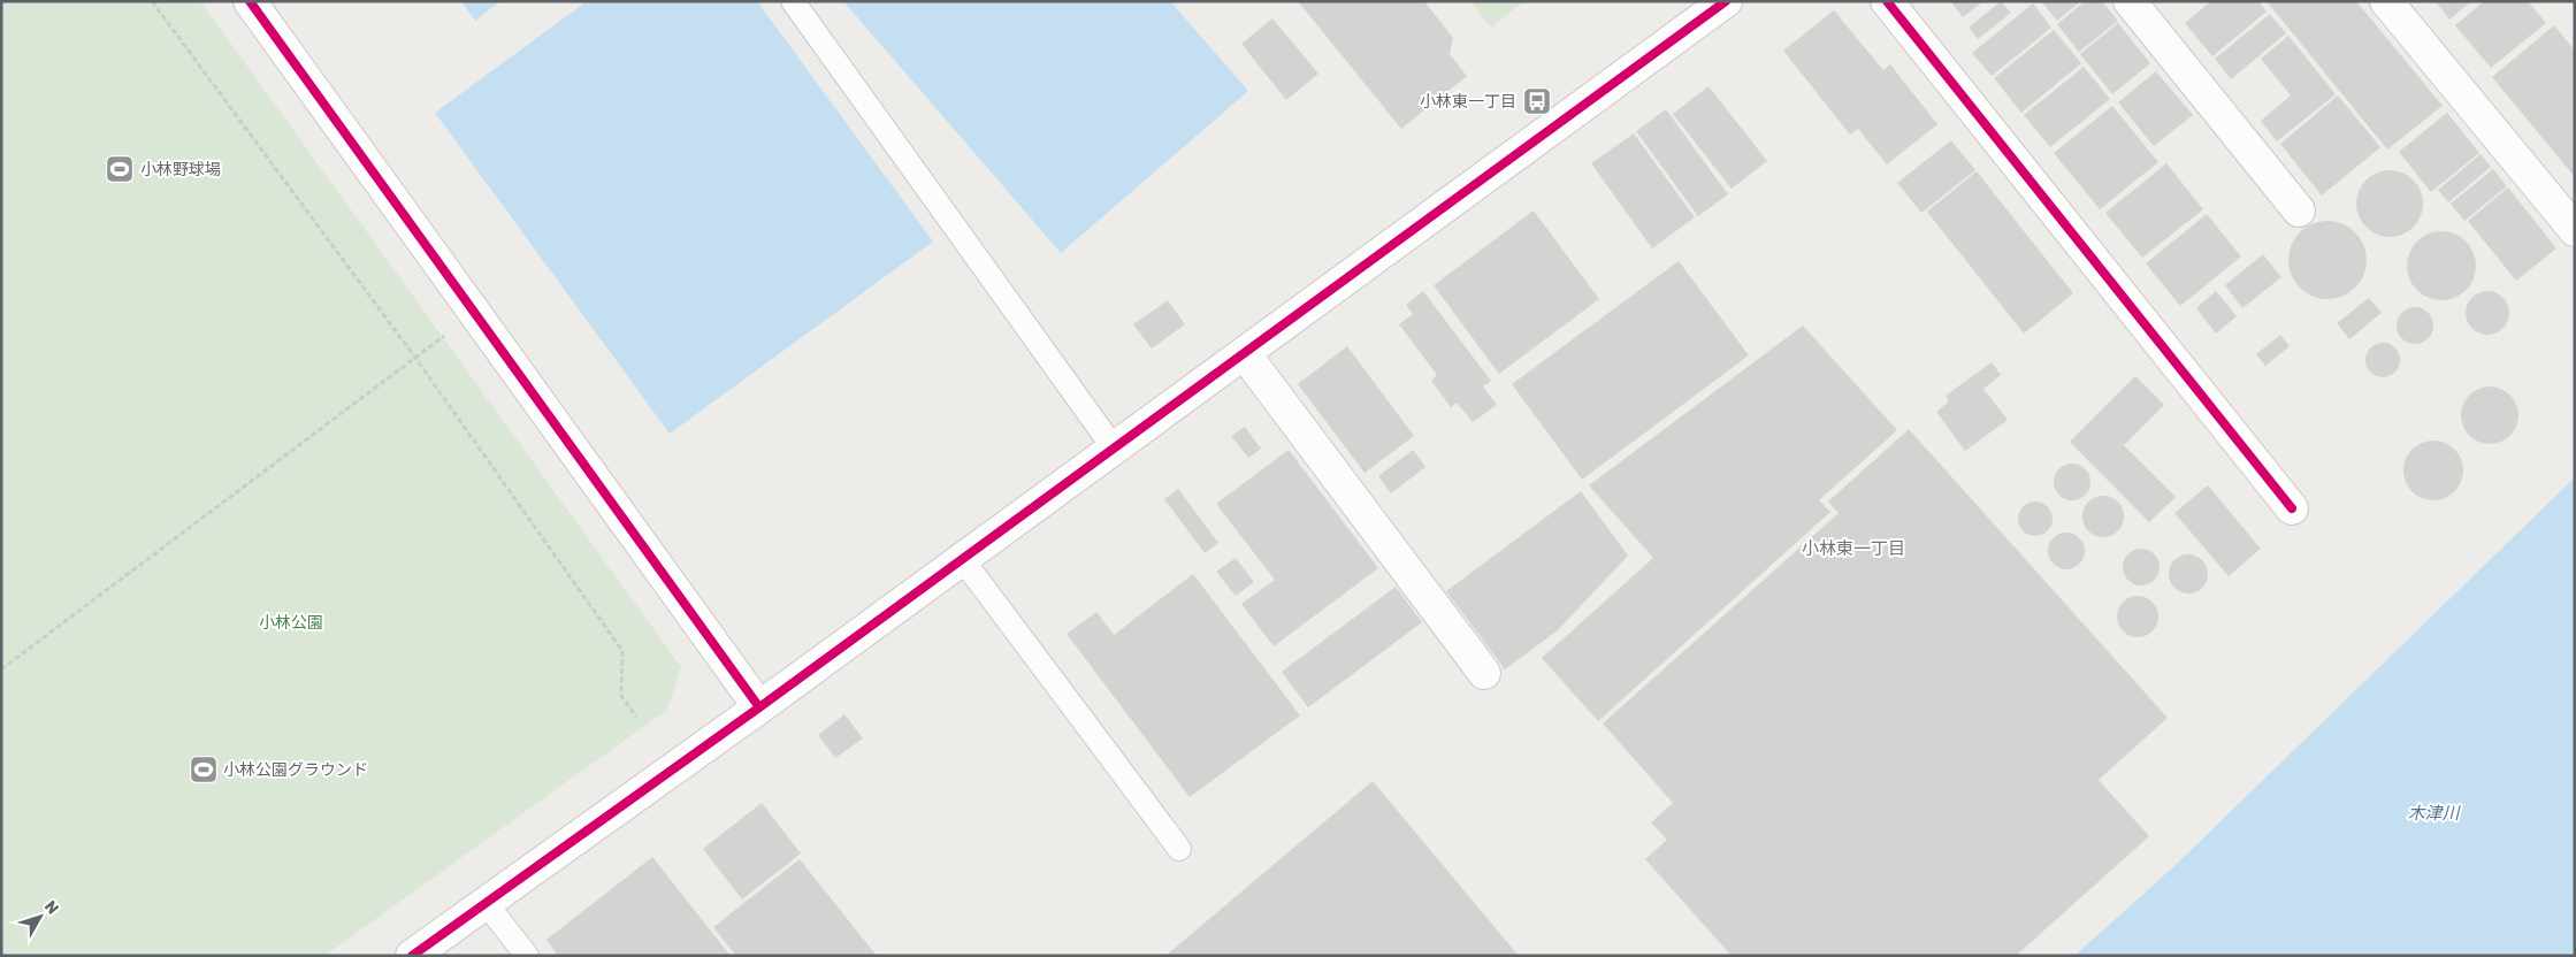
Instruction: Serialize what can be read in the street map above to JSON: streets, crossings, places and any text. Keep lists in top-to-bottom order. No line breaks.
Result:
{"districts":["小林東一丁目"],"water":["木津川"],"parks":["小林公園"],"places":{"bus stop":["小林東一丁目"],"sports":["小林野球場","小林公園グラウンド"]},"north":"top right"}
